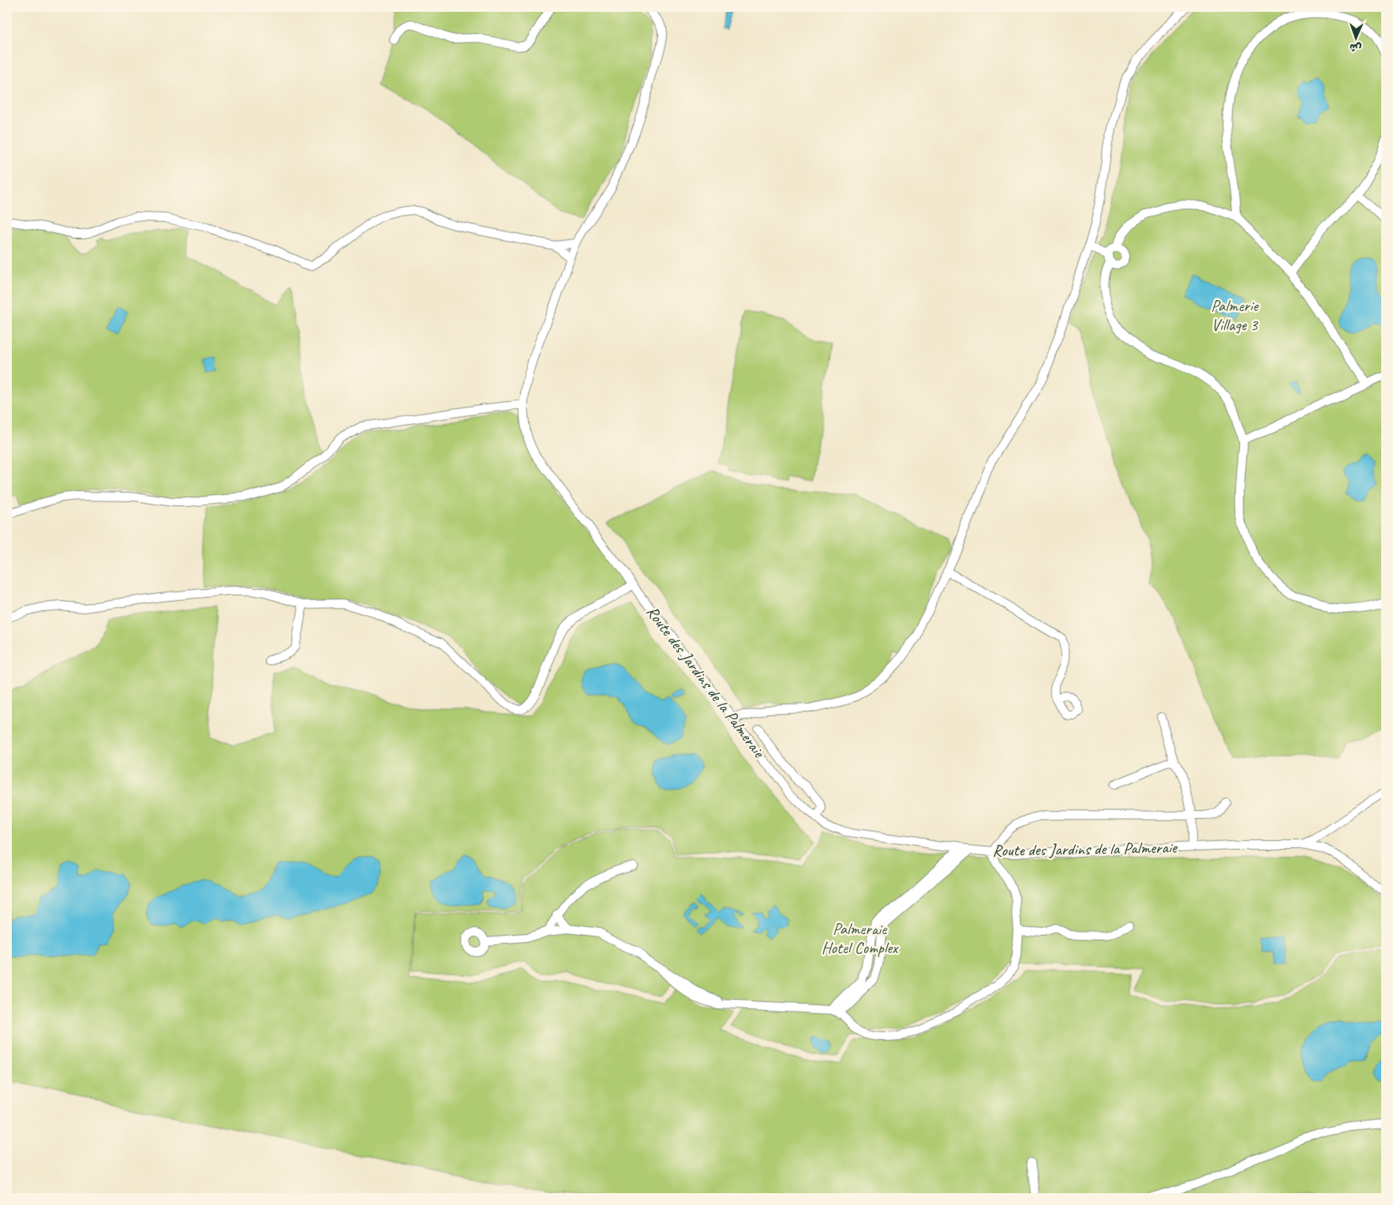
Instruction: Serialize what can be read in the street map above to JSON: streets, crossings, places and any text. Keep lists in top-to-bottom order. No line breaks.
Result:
{"streets":{"street":["Route des Jardins de la Palmeraie"]},"parks":["Palmerie Village 3","Palmeraie Hotel Complex"],"north":"bottom"}
